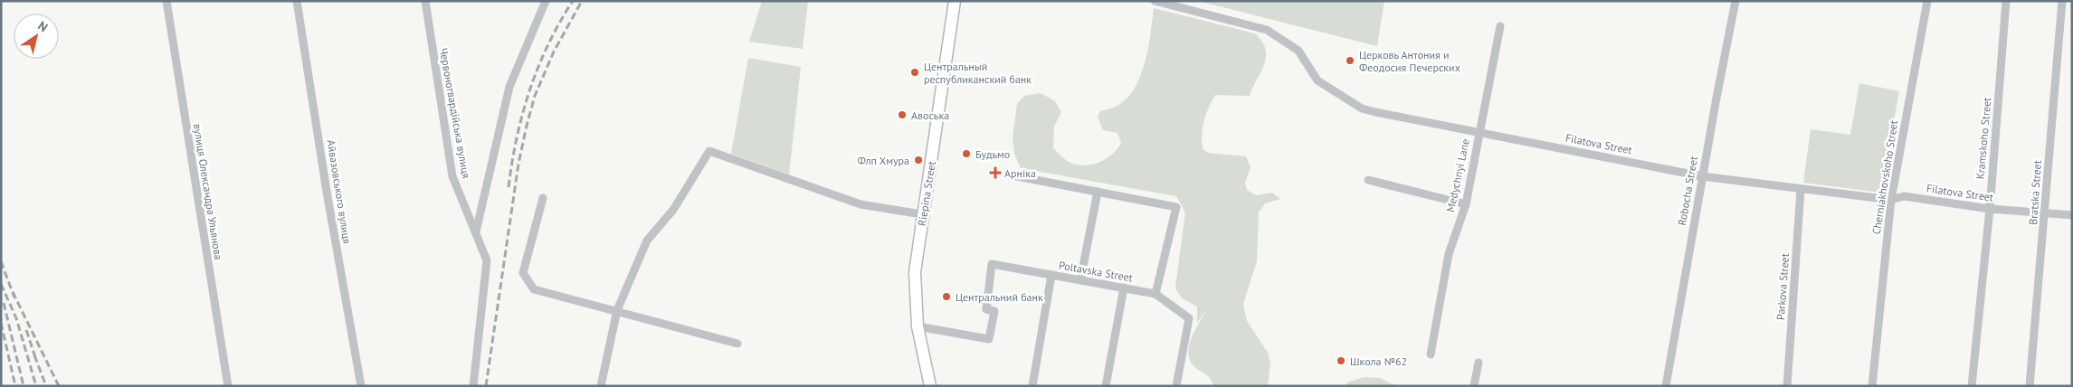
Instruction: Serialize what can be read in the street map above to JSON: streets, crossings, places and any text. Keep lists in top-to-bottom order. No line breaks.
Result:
{"streets":{"street":["Червоногвардійська вулиця","Kramskoho Street","Filatova Street","Medychnyi Lane","Cherniakhovskoho Street","Robocha Street","вулиця Олександра Ульянова","Айвазовського вулиця","Bratska Street","Riepina Street","Poltavska Street","Parkova Street"]},"crossings":[["Kramskoho Street","Filatova Street"],["Filatova Street","Medychnyi Lane"],["Filatova Street","Cherniakhovskoho Street"],["Filatova Street","Robocha Street"],["Filatova Street","Bratska Street"],["Filatova Street","Parkova Street"],["Riepina Street","Poltavska Street"]],"places":{"other":["Церковь Антония и Феодосия Печерских","Центральный республиканский банк","Авоська","Будьмо","Флп Хмура","Центральний банк","Школа №62"],"health":["Арніка"]},"north":"top right"}
